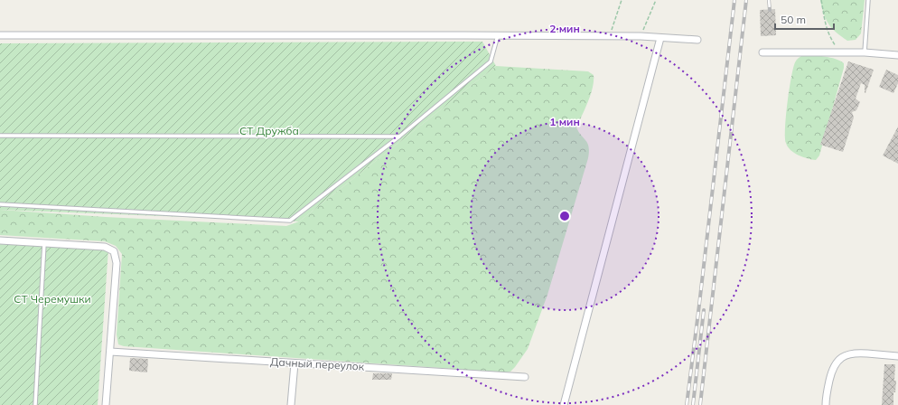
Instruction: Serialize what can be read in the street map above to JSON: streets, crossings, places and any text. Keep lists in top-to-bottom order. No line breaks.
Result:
{"streets":{"street":["Дачный переулок"]},"parks":["СТ Дружба","СТ Черемушки"],"scale_bar":"50 m","rings":["2 мин","1 мин"]}
